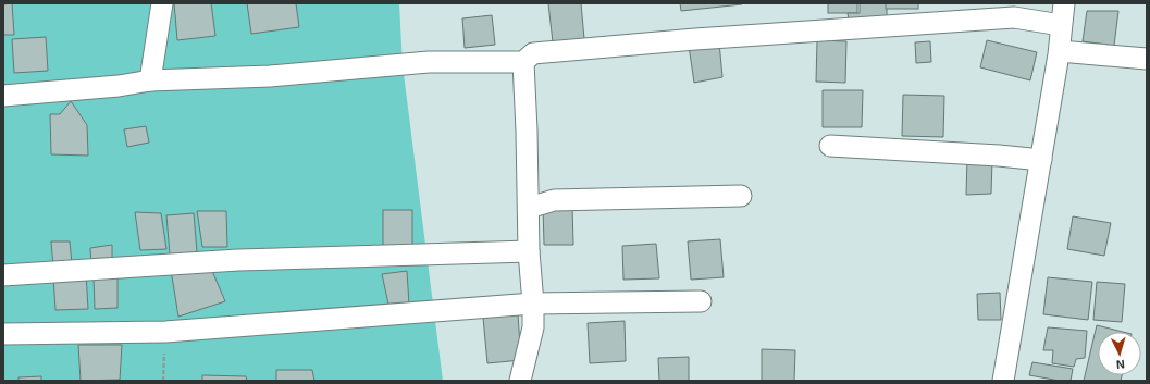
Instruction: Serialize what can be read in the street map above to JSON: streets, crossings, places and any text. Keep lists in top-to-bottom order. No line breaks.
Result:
{"north":"bottom"}
